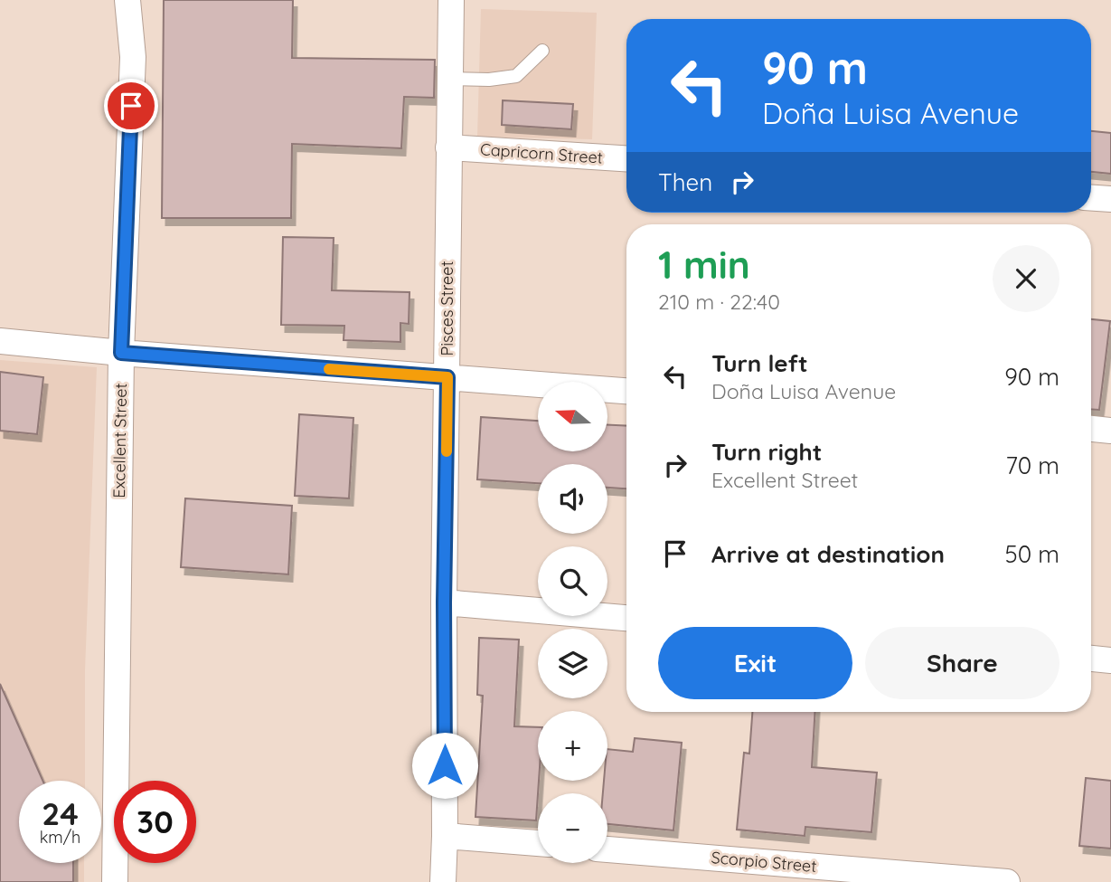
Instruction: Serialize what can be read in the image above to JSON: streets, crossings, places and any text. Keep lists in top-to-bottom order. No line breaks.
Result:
{"streets":{"street":["Capricorn Street","Pisces Street","Excellent Street","Scorpio Street"]},"crossings":[["Capricorn Street","Pisces Street"]],"north":"left","page":{"turn":["90 m","Doña Luisa Avenue"],"then":"Then","heading":["1 min","210 m · 22:40"],"list":[{"name":"Turn left","note":"Doña Luisa Avenue","value":"90 m"},{"name":"Turn right","note":"Excellent Street","value":"70 m"},{"name":"Arrive at destination","value":"50 m"}],"map_buttons":["+","−"],"buttons":["Exit","Share"],"speed":"24 km/h","limit":"30"}}
